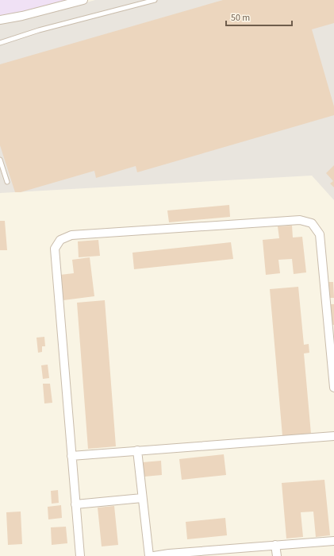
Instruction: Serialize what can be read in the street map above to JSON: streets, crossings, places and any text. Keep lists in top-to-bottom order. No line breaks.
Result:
{"scale_bar":"50 m"}
